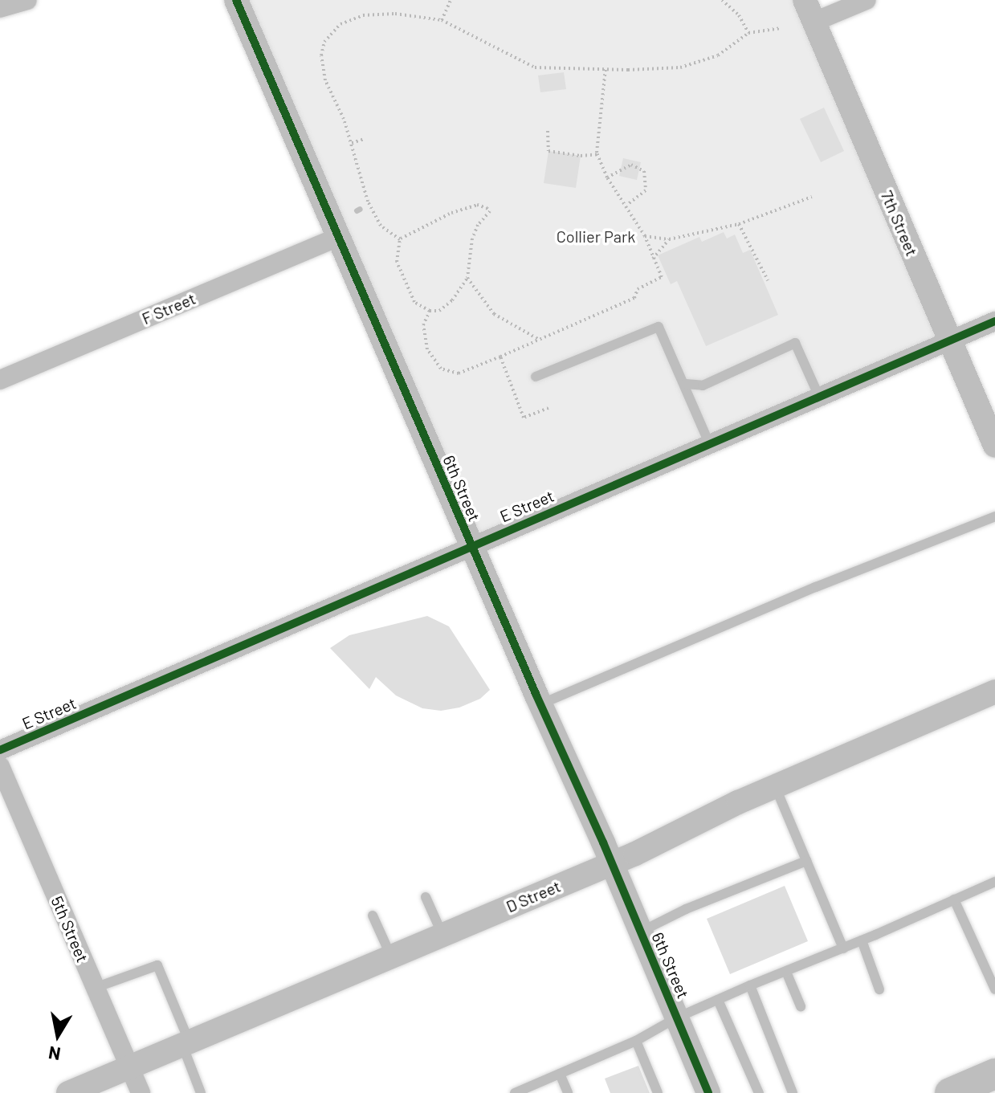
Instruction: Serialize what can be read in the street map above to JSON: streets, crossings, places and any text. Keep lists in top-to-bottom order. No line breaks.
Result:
{"streets":{"street":["7th Street","F Street","6th Street","E Street","D Street","5th Street"]},"crossings":[["7th Street","E Street"],["F Street","6th Street"],["6th Street","E Street"],["6th Street","D Street"],["D Street","5th Street"]],"parks":["Collier Park"],"north":"bottom"}
